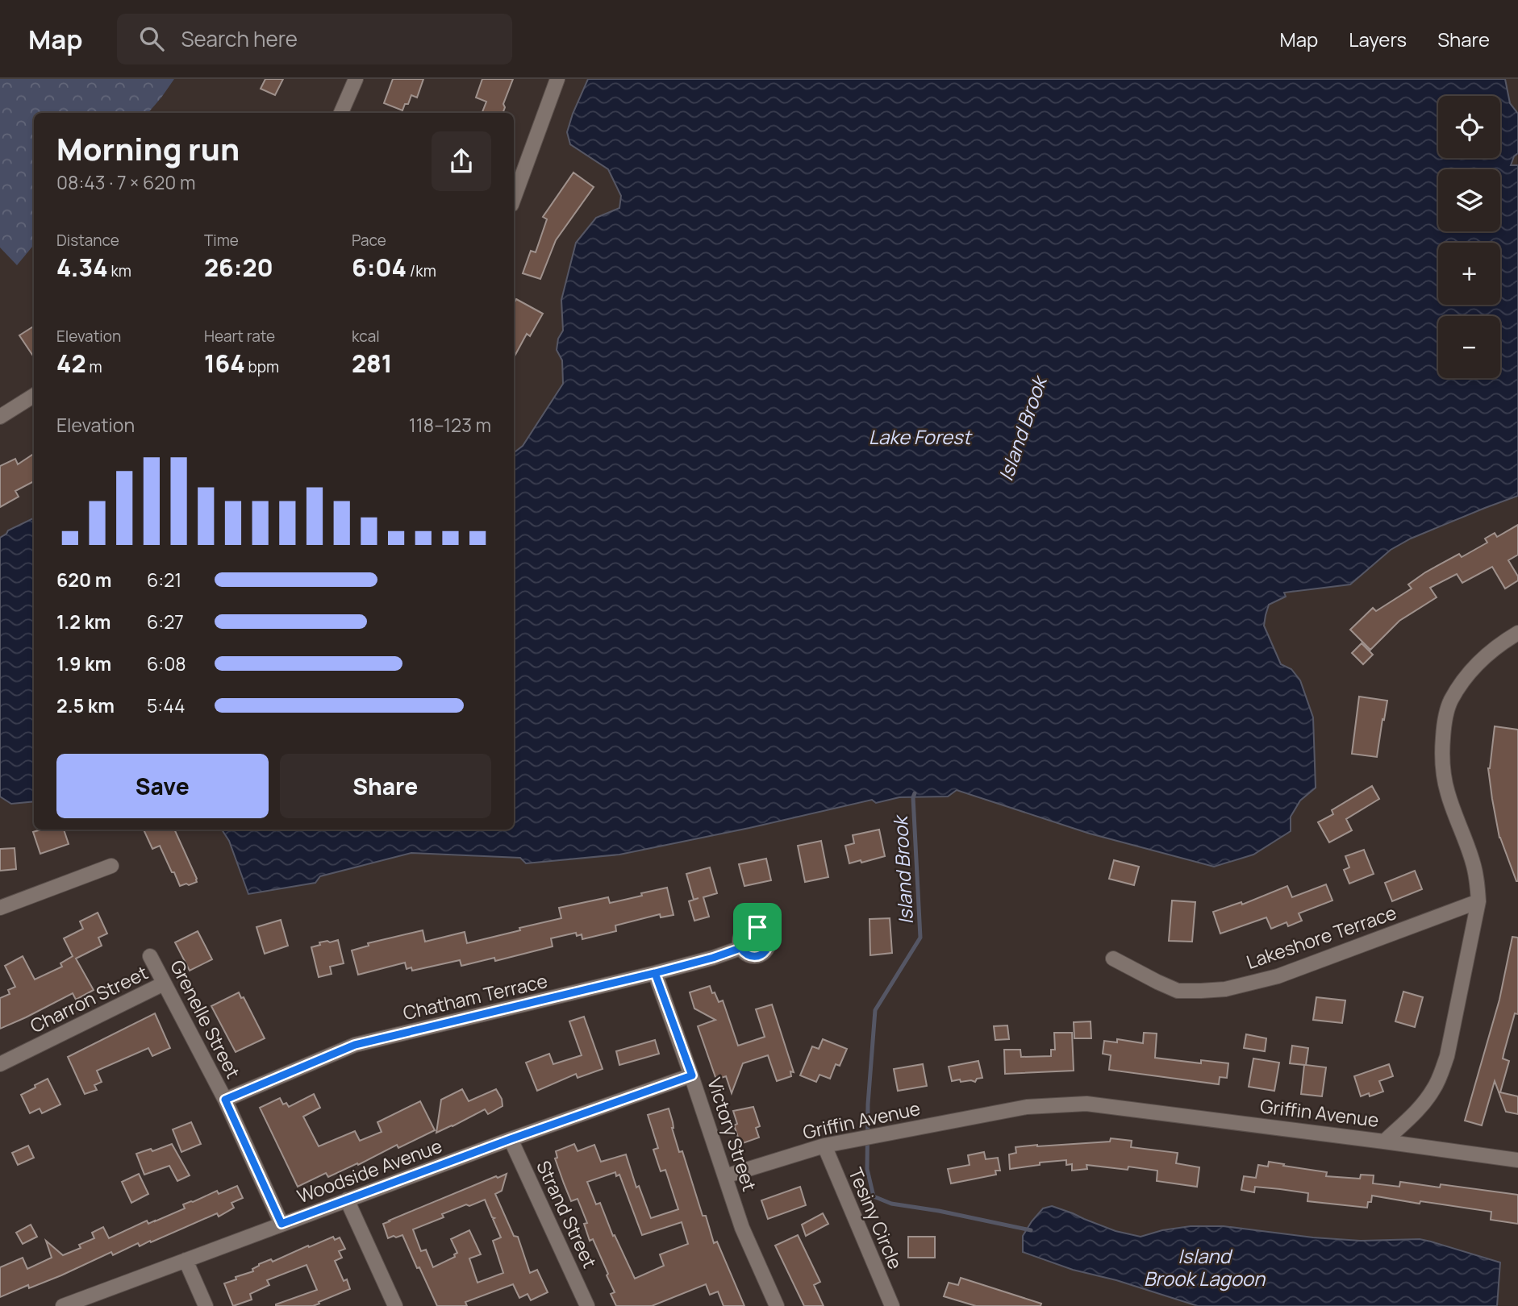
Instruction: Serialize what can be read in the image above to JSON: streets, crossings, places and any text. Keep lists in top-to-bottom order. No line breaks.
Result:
{"streets":{"street":["Lakeshore Terrace","Chatham Terrace","Charron Street","Grenelle Street","Griffin Avenue","Victory Street","Woodside Avenue","Strand Street","Tesiny Circle"]},"crossings":[["Lakeshore Terrace","Griffin Avenue"],["Chatham Terrace","Grenelle Street"],["Chatham Terrace","Victory Street"],["Charron Street","Grenelle Street"],["Grenelle Street","Woodside Avenue"],["Griffin Avenue","Victory Street"],["Griffin Avenue","Tesiny Circle"],["Victory Street","Woodside Avenue"],["Woodside Avenue","Strand Street"]],"water":["Island Brook","Lake Forest","Island Brook Lagoon"],"page":{"header":"Map","search":"Search here","nav":["Map","Layers","Share"],"map_buttons":["+","−"],"heading":["Morning run","08:43 · 7 × 620 m"],"stats":[["Distance","4.34 km"],["Time","26:20"],["Pace","6:04 /km"],["Elevation","42 m"],["Heart rate","164 bpm"],["kcal","281"]],"chart":["Elevation","118–123 m"],"list":[{"name":"620 m","note":"6:21"},{"name":"1.2 km","note":"6:27"},{"name":"1.9 km","note":"6:08"},{"name":"2.5 km","note":"5:44"}],"buttons":["Save","Share"]}}
